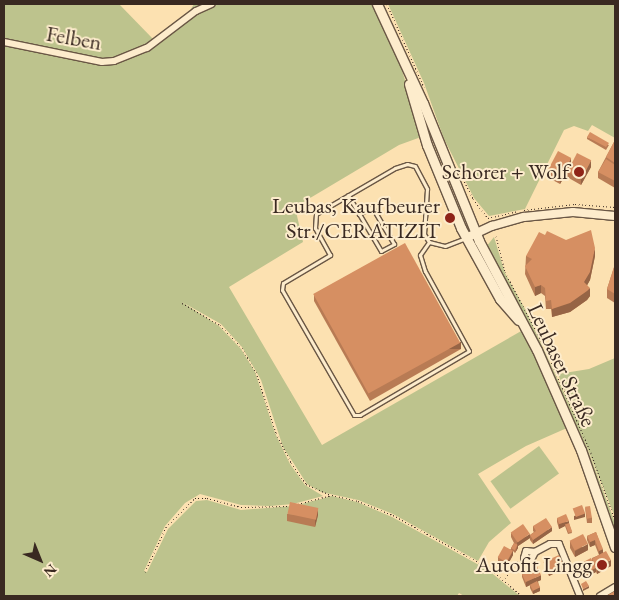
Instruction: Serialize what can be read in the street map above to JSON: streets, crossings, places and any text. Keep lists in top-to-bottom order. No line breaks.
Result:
{"streets":{"main road":["Leubaser Straße"],"street":["Felben"]},"places":["Schorer + Wolf","Leubas, Kaufbeurer Str./CERATIZIT","Autofit Lingg"],"north":"bottom right"}
